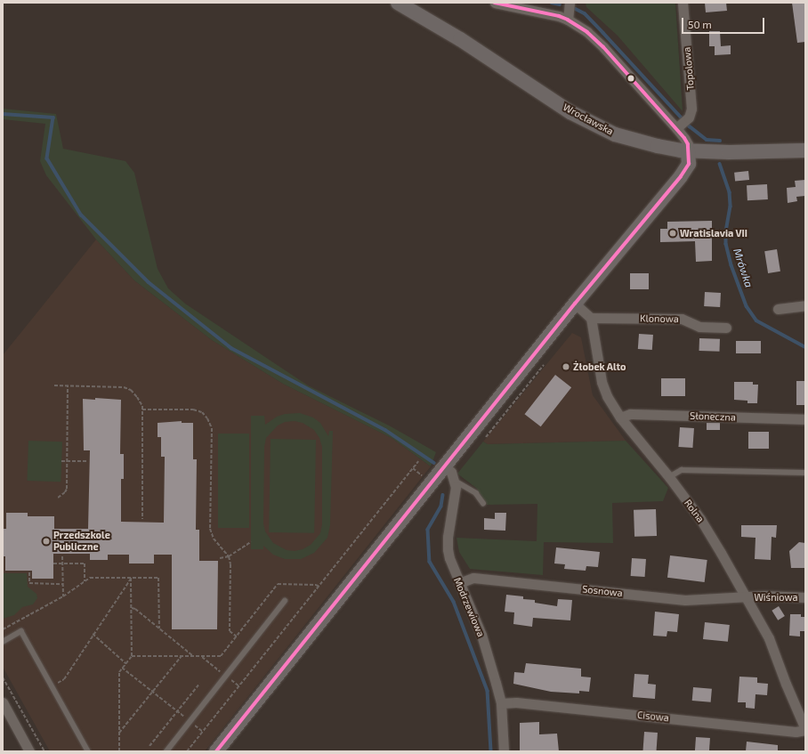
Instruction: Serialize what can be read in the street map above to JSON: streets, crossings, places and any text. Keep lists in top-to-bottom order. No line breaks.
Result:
{"streets":{"street":["Topolowa","Wrocławska","Klonowa","Słoneczna","Rolna","Sosnowa","Wiśniowa","Modrzewiowa","Cisowa"]},"crossings":[["Klonowa","Rolna"],["Słoneczna","Rolna"],["Rolna","Sosnowa"],["Rolna","Wiśniowa"],["Rolna","Cisowa"],["Sosnowa","Wiśniowa"],["Sosnowa","Modrzewiowa"],["Modrzewiowa","Cisowa"]],"water":["Mrówka"],"places":["Wratislavia VII","Żłobek Alto","Przedszkole Publiczne"],"scale_bar":"50 m"}
